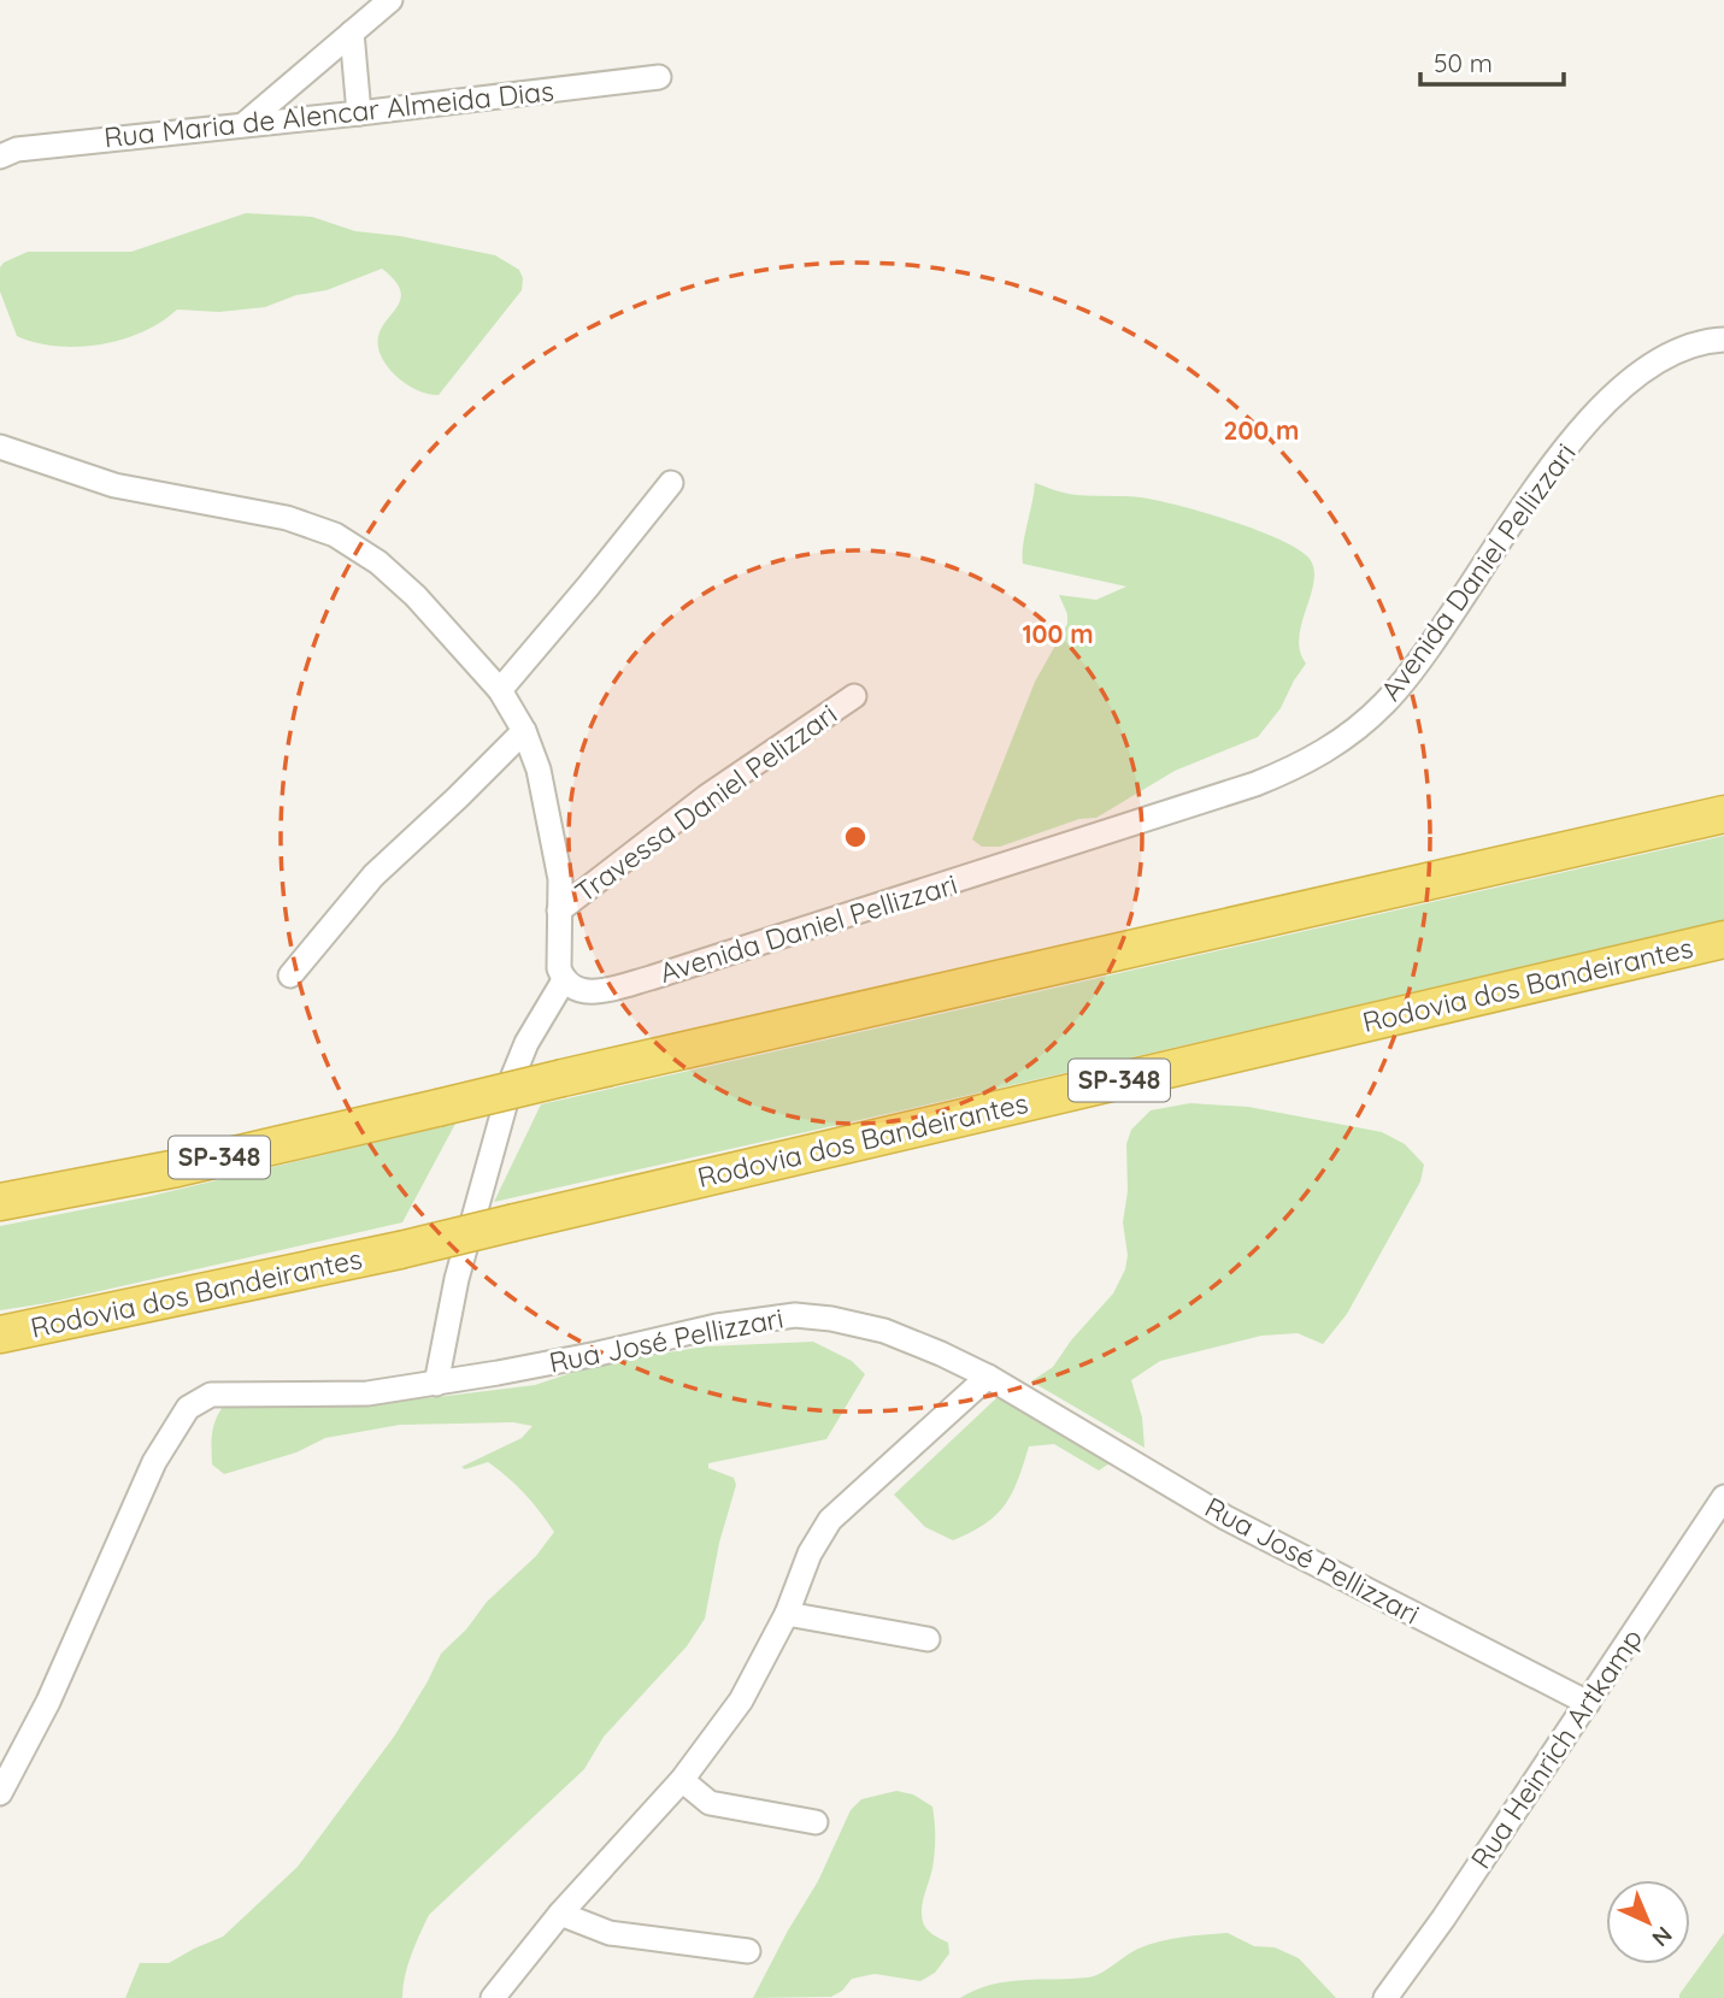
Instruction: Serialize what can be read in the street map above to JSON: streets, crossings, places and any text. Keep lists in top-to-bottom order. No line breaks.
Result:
{"streets":{"highway":["Rodovia dos Bandeirantes","SP-348"],"street":["Rua Maria de Alencar Almeida Dias","Avenida Daniel Pellizzari","Travessa Daniel Pelizzari","Rua José Pellizzari","Rua Heinrich Artkamp"]},"crossings":[["Rua José Pellizzari","Rua Heinrich Artkamp"]],"scale_bar":"50 m","north":"bottom right","rings":["200 m","100 m"]}
